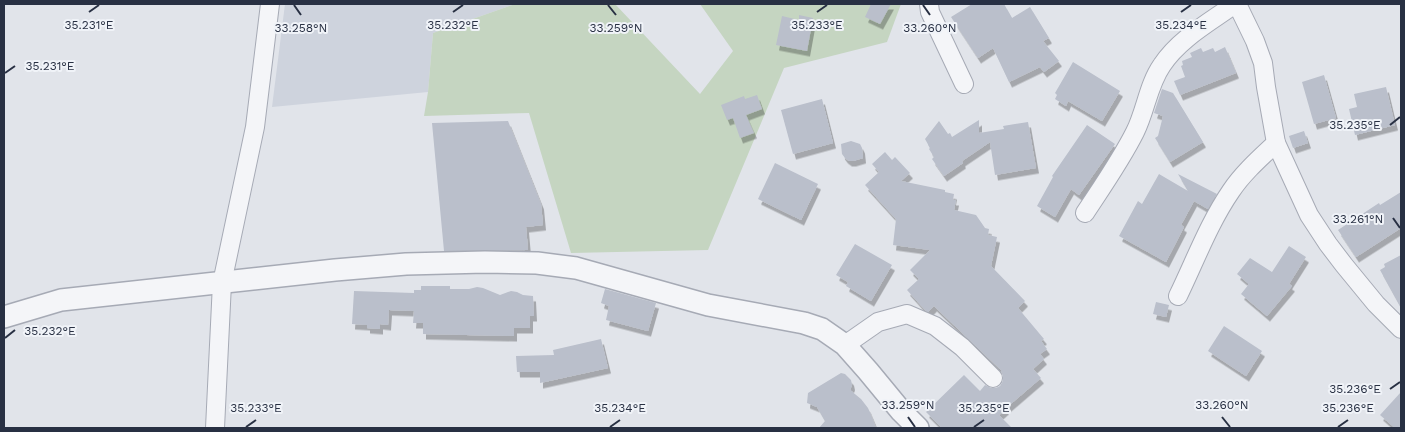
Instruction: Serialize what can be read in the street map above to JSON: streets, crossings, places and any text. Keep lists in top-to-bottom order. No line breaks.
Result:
{"coordinates":["35.233°E","35.231°E","35.232°E","35.234°E","33.258°N","33.259°N","33.260°N","35.235°E","33.261°N","35.236°E"]}
